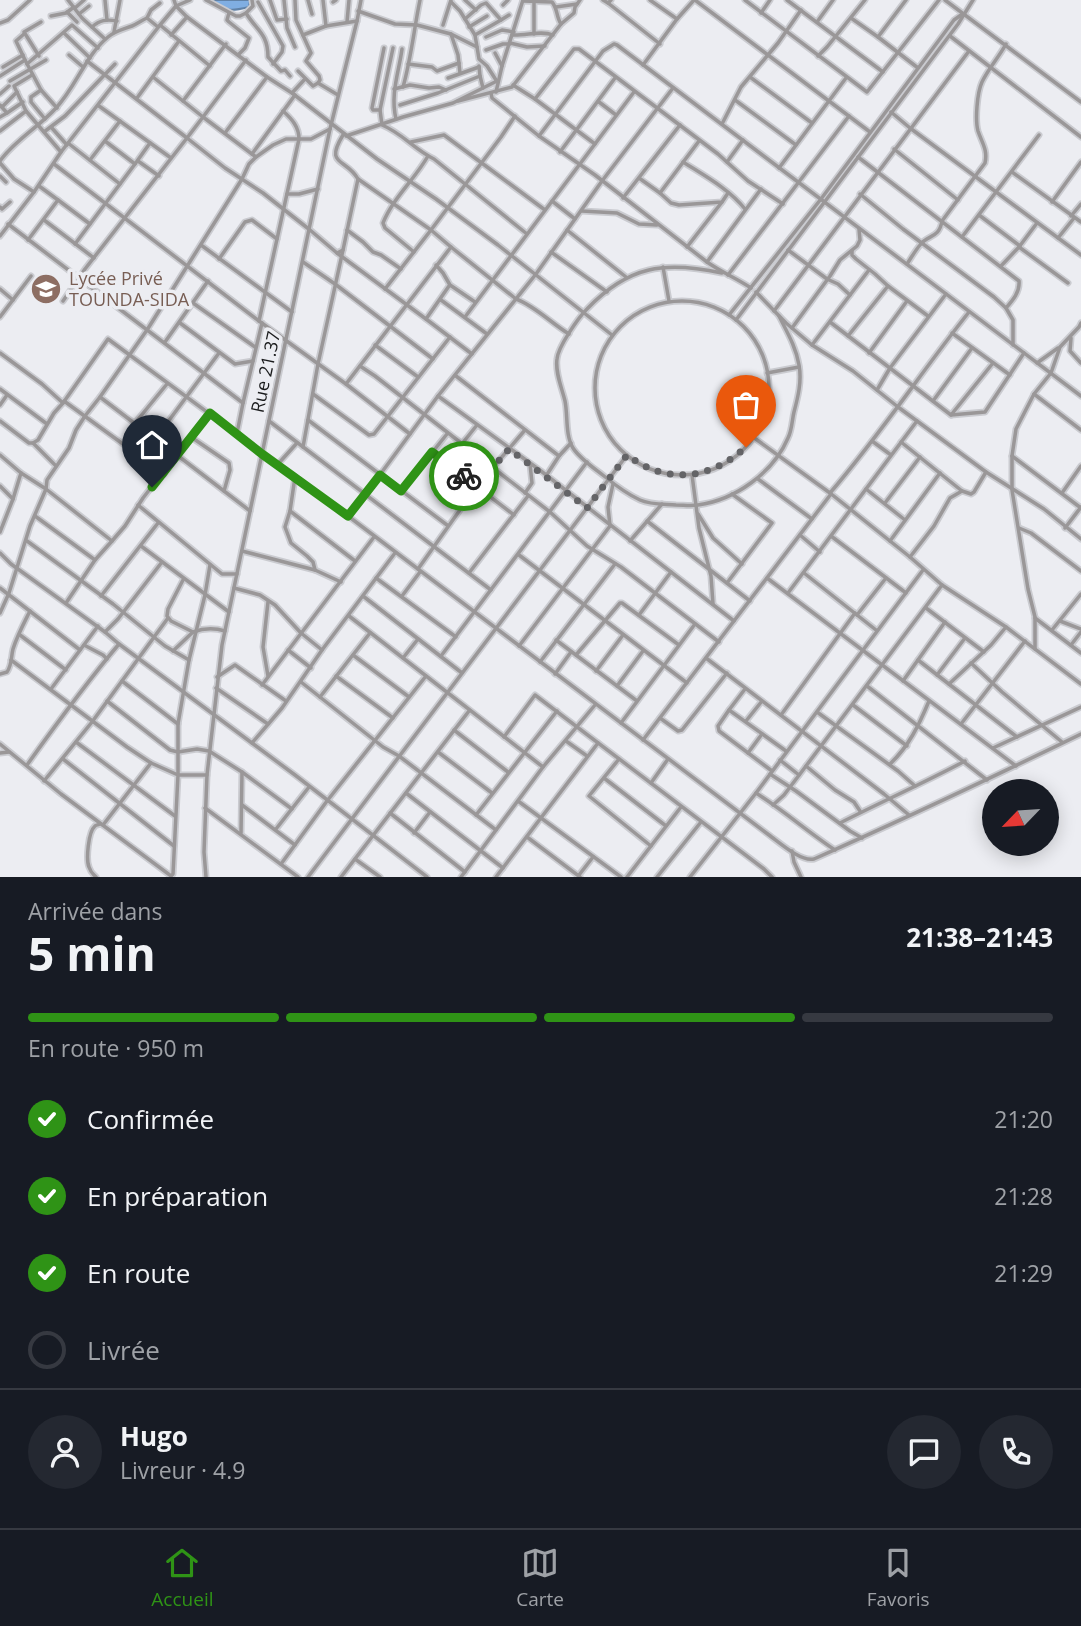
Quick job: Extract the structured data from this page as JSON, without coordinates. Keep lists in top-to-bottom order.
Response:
{
  "streets": {
    "street": ["Rue 21.37"]
  },
  "places": {
    "school or university": ["Lycée Privé TOUNDA-SIDA"]
  },
  "north": "bottom left",
  "page": {
    "heading": ["5 min", "Arrivée dans", "21:38–21:43"],
    "panel": ["Hugo", "Livreur · 4.9"],
    "bar": "En route · 950 m",
    "list": [
      ["Confirmée", "21:20"],
      ["En préparation", "21:28"],
      ["En route", "21:29"],
      "Livrée"
    ],
    "tabs": ["Accueil", "Carte", "Favoris"]
  }
}
